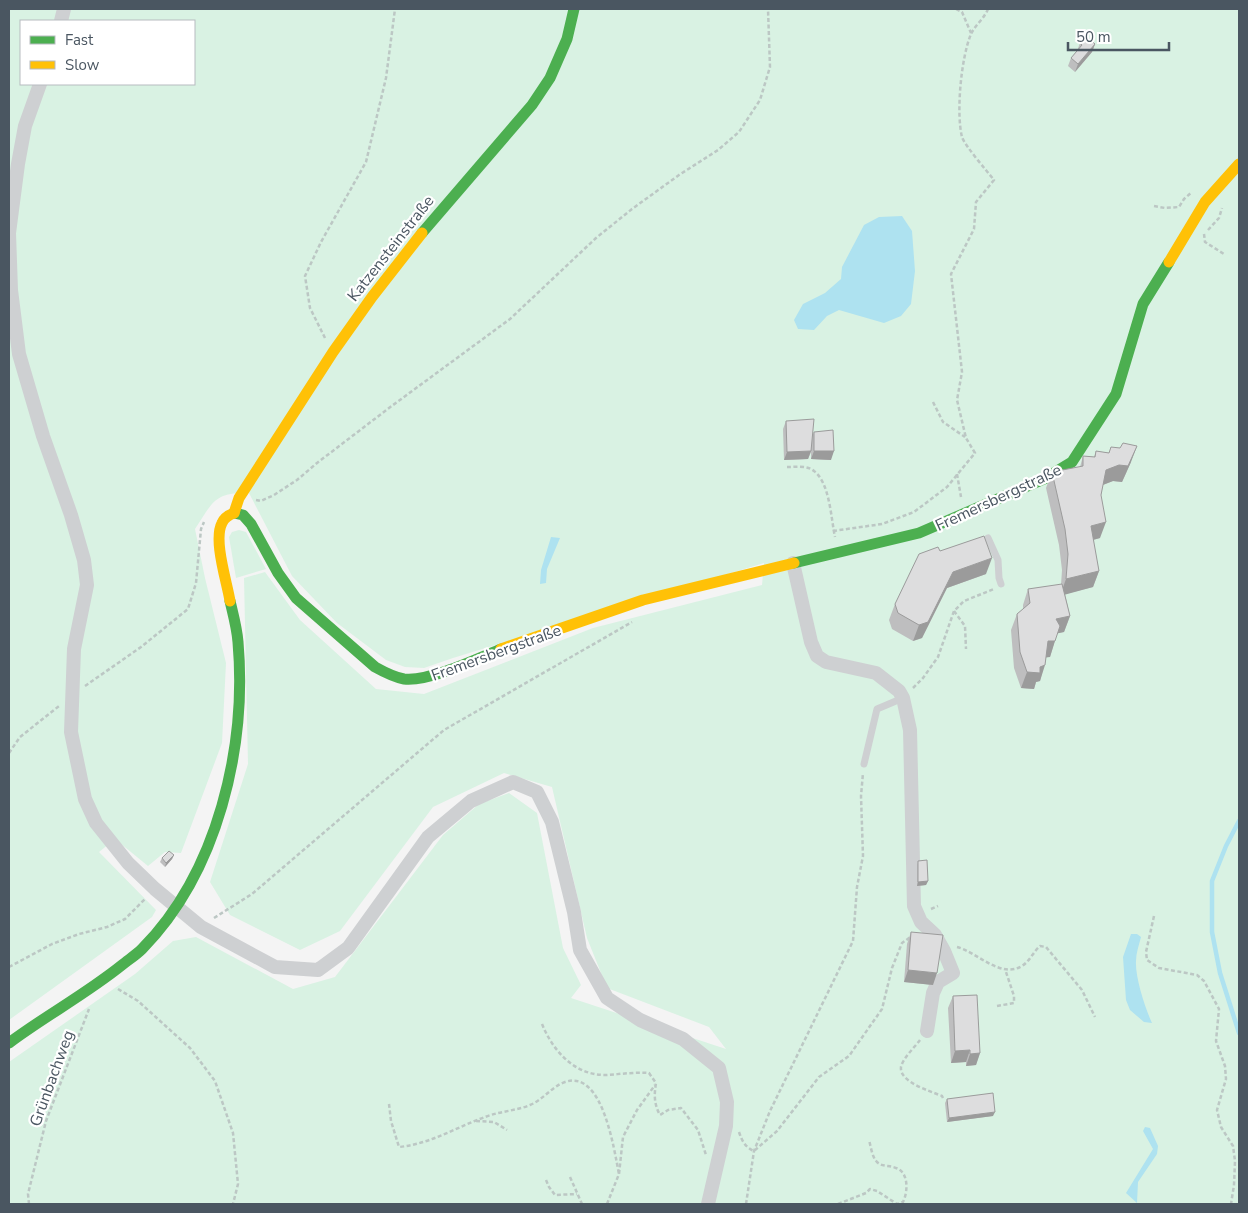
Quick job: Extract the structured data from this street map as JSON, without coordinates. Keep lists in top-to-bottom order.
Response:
{
  "streets": {
    "main road": ["Katzensteinstraße", "Fremersbergstraße"],
    "path": ["Grünbachweg"]
  },
  "crossings": [
    ["Katzensteinstraße", "Fremersbergstraße"]
  ],
  "legend": ["Fast", "Slow"],
  "scale_bar": "50 m"
}
